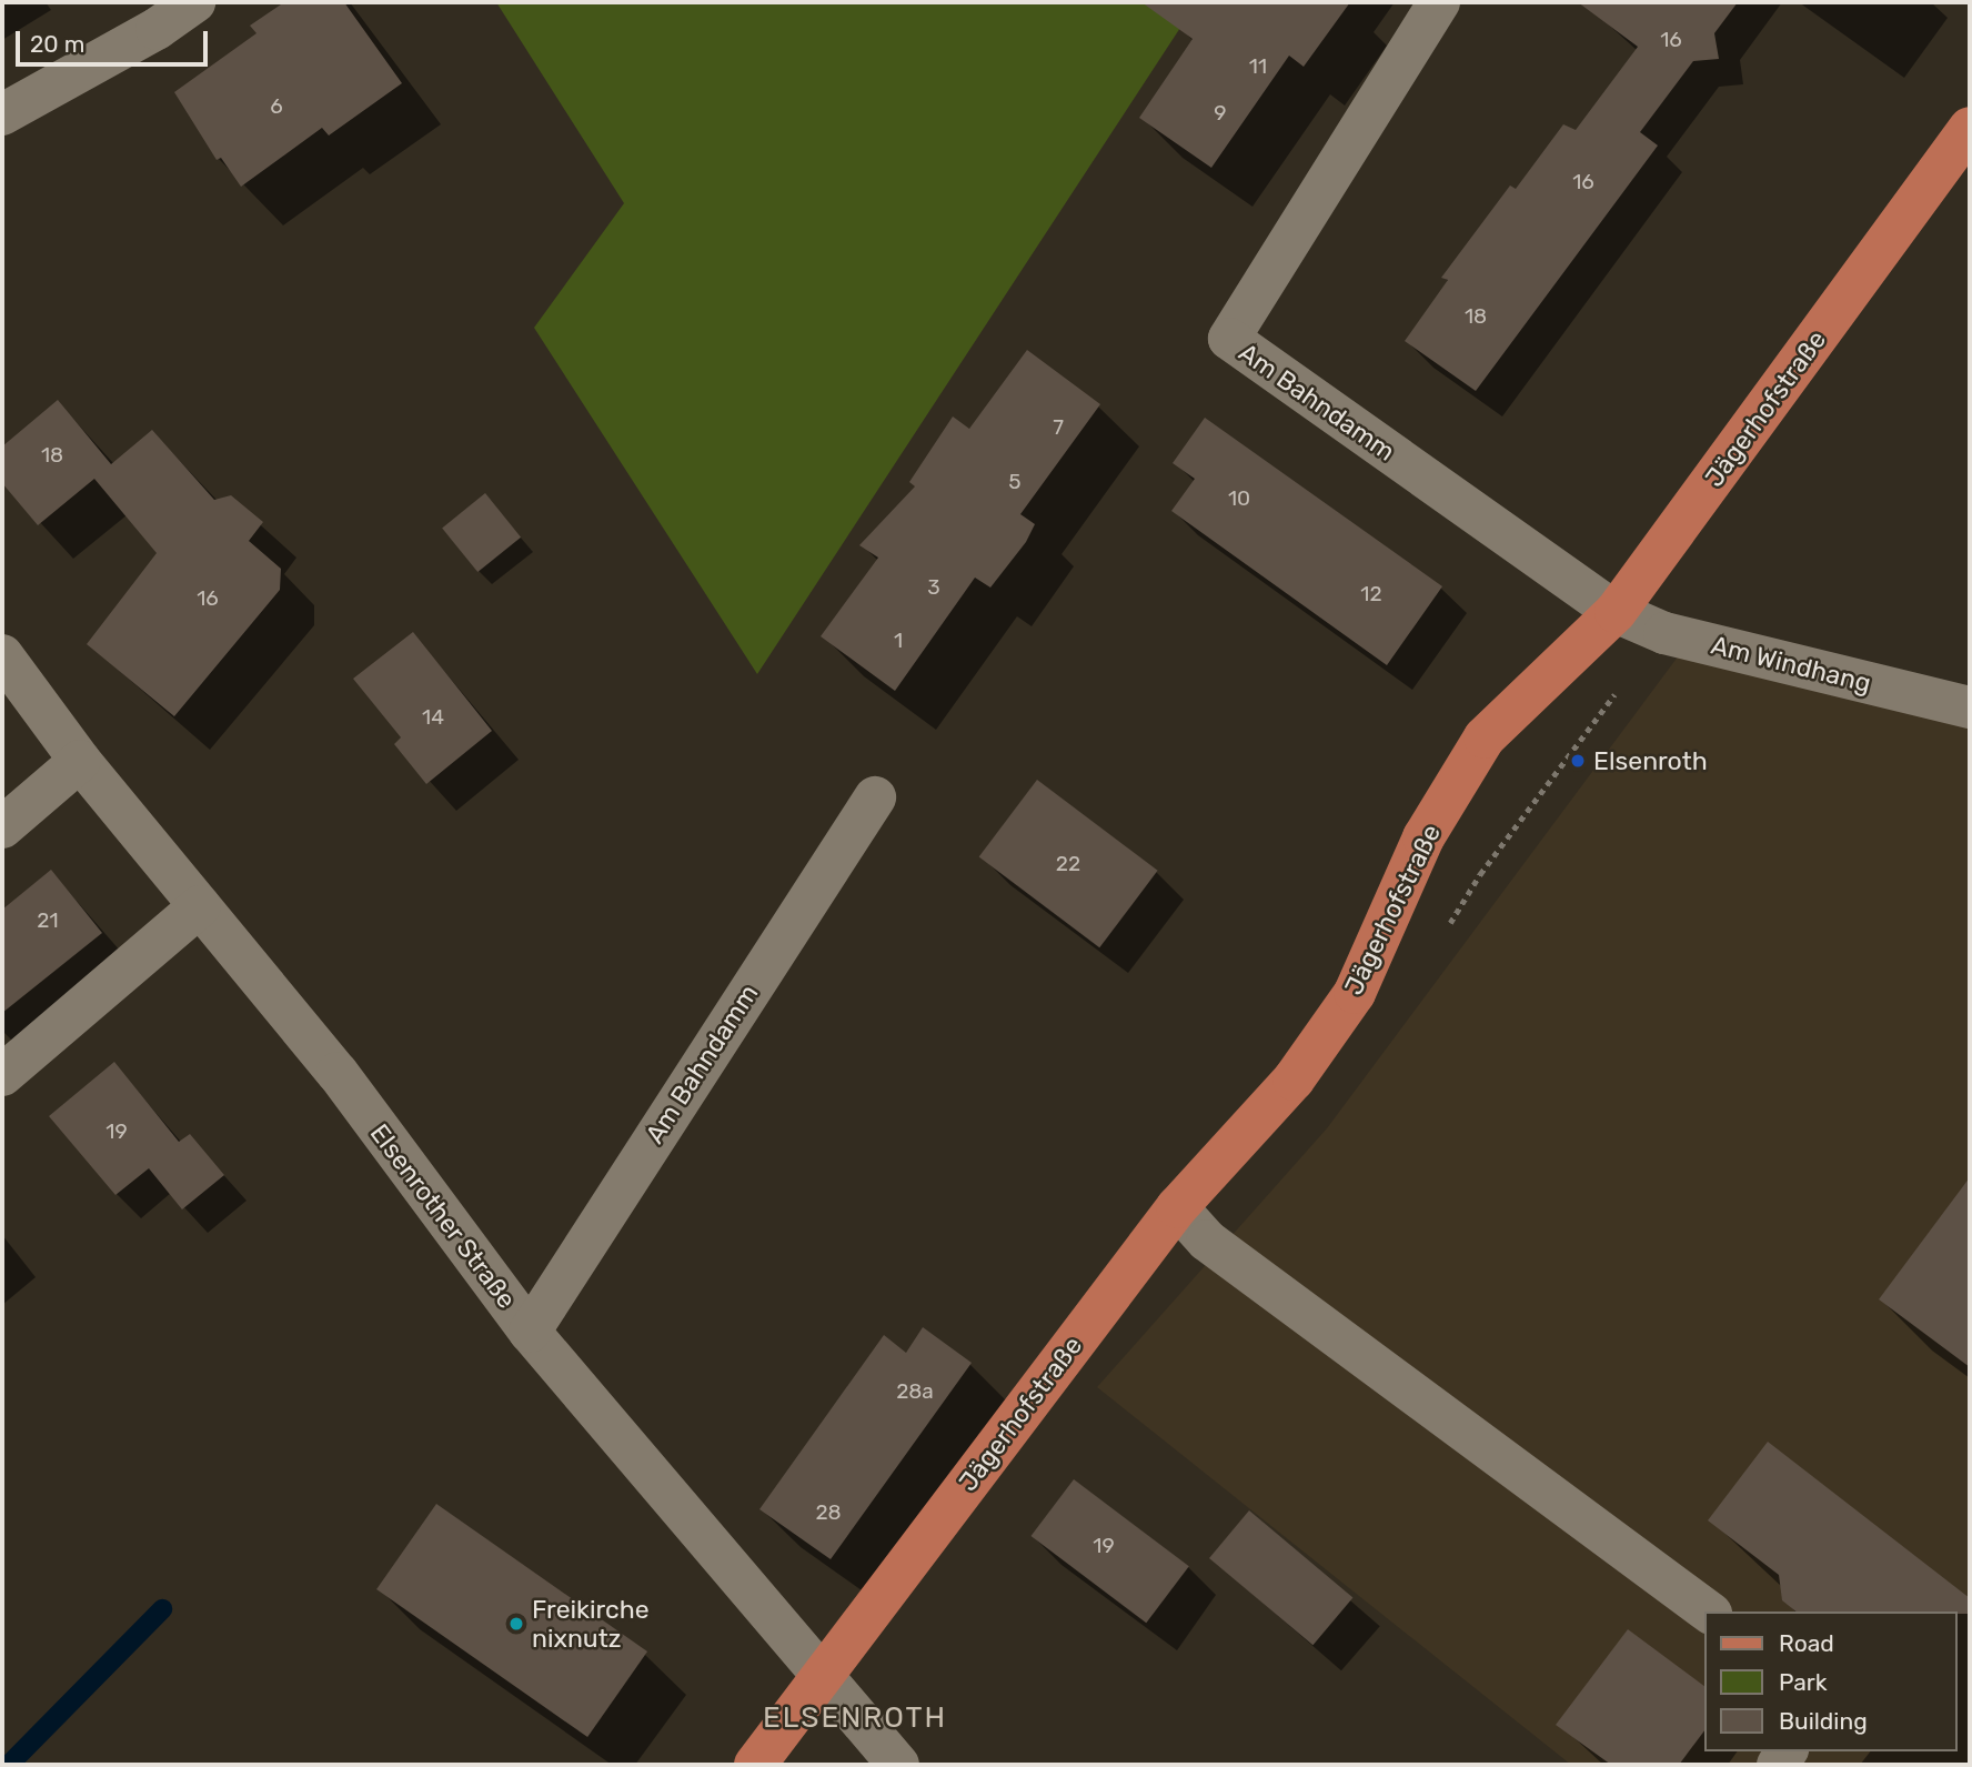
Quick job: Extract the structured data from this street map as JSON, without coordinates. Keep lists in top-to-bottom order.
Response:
{
  "streets": {
    "main road": ["Jägerhofstraße"],
    "street": ["Am Bahndamm", "Am Windhang", "Elsenrother Straße"]
  },
  "crossings": [
    ["Am Bahndamm", "Jägerhofstraße"],
    ["Am Bahndamm", "Am Windhang"],
    ["Am Bahndamm", "Elsenrother Straße"],
    ["Jägerhofstraße", "Am Windhang"],
    ["Jägerhofstraße", "Elsenrother Straße"]
  ],
  "districts": ["ELSENROTH"],
  "places": ["Elsenroth", "Freikirche nixnutz"],
  "house_numbers": [
    "16",
    "11",
    "6",
    "9",
    "16",
    "18",
    "7",
    "18",
    "5",
    "10",
    "3",
    "12",
    "16",
    "1",
    "14",
    "22",
    "21",
    "19",
    "28a",
    "28",
    "19"
  ],
  "legend": ["Road", "Park", "Building"],
  "scale_bar": "20 m"
}
